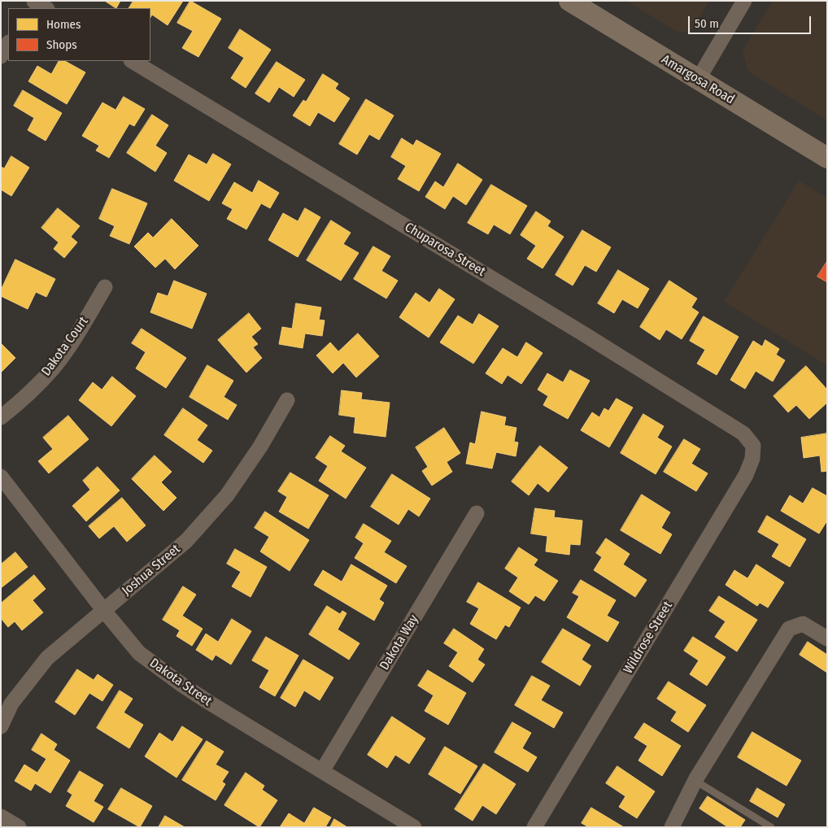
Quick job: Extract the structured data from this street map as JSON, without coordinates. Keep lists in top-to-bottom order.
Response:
{
  "streets": {
    "main road": ["Amargosa Road"],
    "street": [
      "Chuparosa Street",
      "Dakota Court",
      "Joshua Street",
      "Wildrose Street",
      "Dakota Way",
      "Dakota Street"
    ]
  },
  "crossings": [
    ["Chuparosa Street", "Wildrose Street"],
    ["Joshua Street", "Dakota Street"],
    ["Dakota Way", "Dakota Street"]
  ],
  "legend": ["Homes", "Shops"],
  "scale_bar": "50 m"
}
